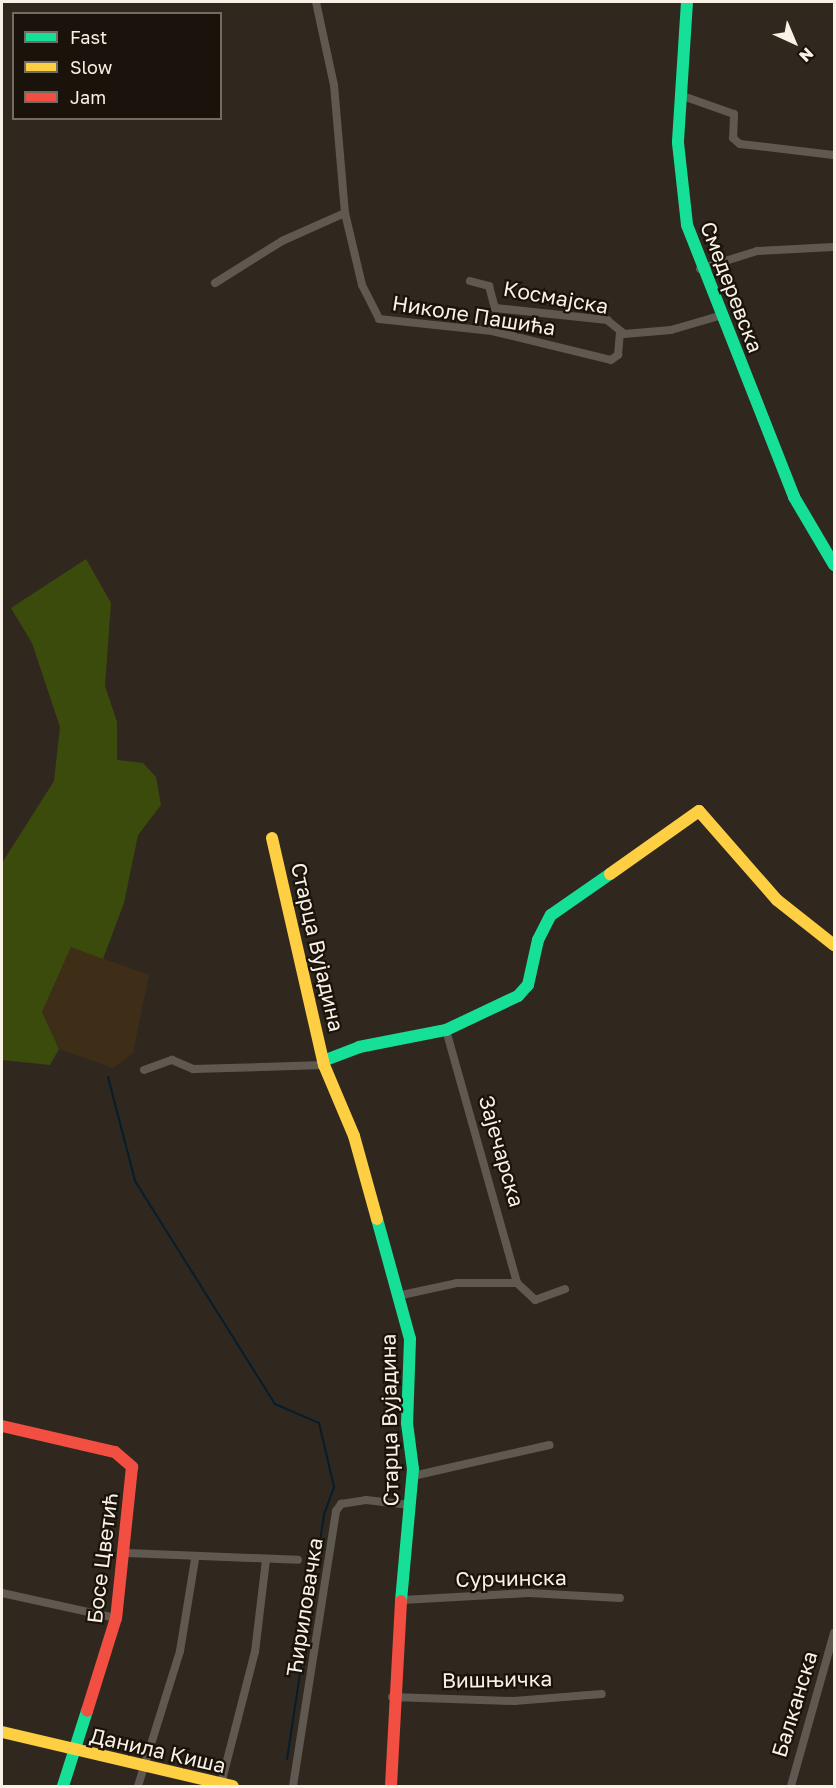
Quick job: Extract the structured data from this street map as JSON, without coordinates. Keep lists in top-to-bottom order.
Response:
{
  "streets": {
    "street": [
      "Смедеревска",
      "Космајска",
      "Николе Пашића",
      "Старца Вујадина",
      "Зајечарска",
      "Босе Цветић",
      "Сурчинска",
      "Ћириловачка",
      "Вишњичка",
      "Балканска",
      "Данила Киша"
    ]
  },
  "crossings": [
    ["Смедеревска", "Космајска"],
    ["Космајска", "Николе Пашића"],
    ["Старца Вујадина", "Сурчинска"],
    ["Старца Вујадина", "Ћириловачка"],
    ["Старца Вујадина", "Вишњичка"],
    ["Босе Цветић", "Данила Киша"]
  ],
  "legend": ["Fast", "Slow", "Jam"],
  "north": "bottom right"
}
